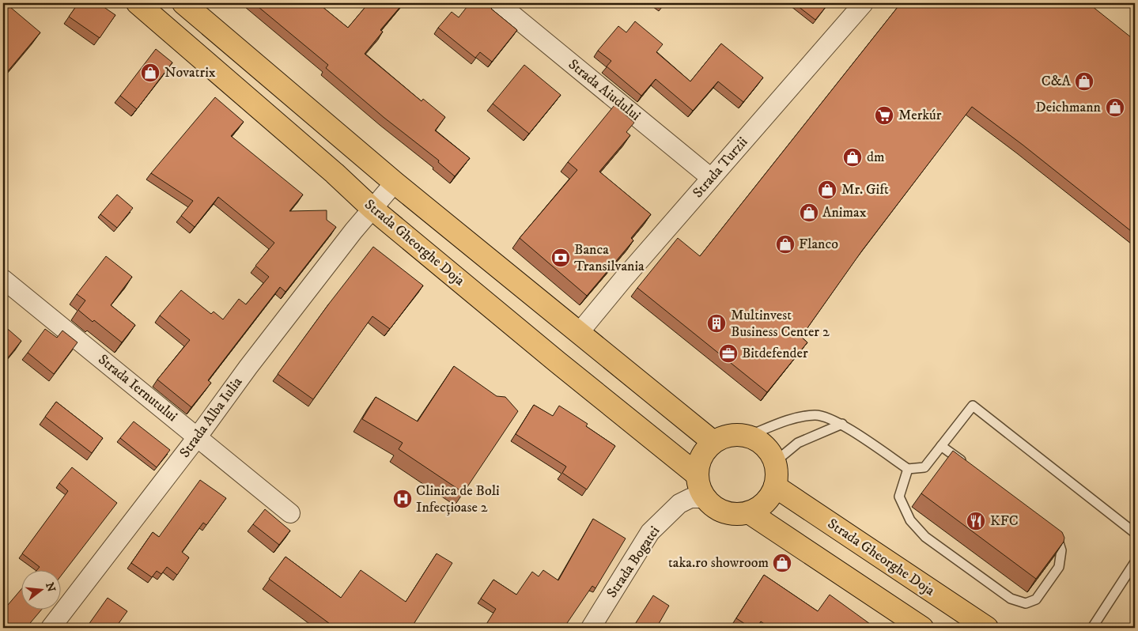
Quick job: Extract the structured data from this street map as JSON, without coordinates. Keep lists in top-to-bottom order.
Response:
{
  "streets": {
    "main road": ["Strada Gheorghe Doja"],
    "street": [
      "Strada Aiudului",
      "Strada Turzii",
      "Strada Iernutului",
      "Strada Alba Iulia",
      "Strada Bogatei"
    ]
  },
  "crossings": [
    ["Strada Aiudului", "Strada Turzii"],
    ["Strada Gheorghe Doja", "Strada Alba Iulia"],
    ["Strada Gheorghe Doja", "Strada Bogatei"],
    ["Strada Iernutului", "Strada Alba Iulia"]
  ],
  "places": {
    "shop": [
      "Novatrix",
      "C&A",
      "Deichmann",
      "dm",
      "Mr. Gift",
      "Animax",
      "Flanco",
      "taka.ro showroom"
    ],
    "supermarket": ["Merkúr"],
    "bank": ["Banca Transilvania"],
    "building": ["Multinvest Business Center 2"],
    "office": ["Bitdefender"],
    "hospital": ["Clinica de Boli Infecțioase 2"],
    "restaurant": ["KFC"]
  },
  "north": "right"
}
